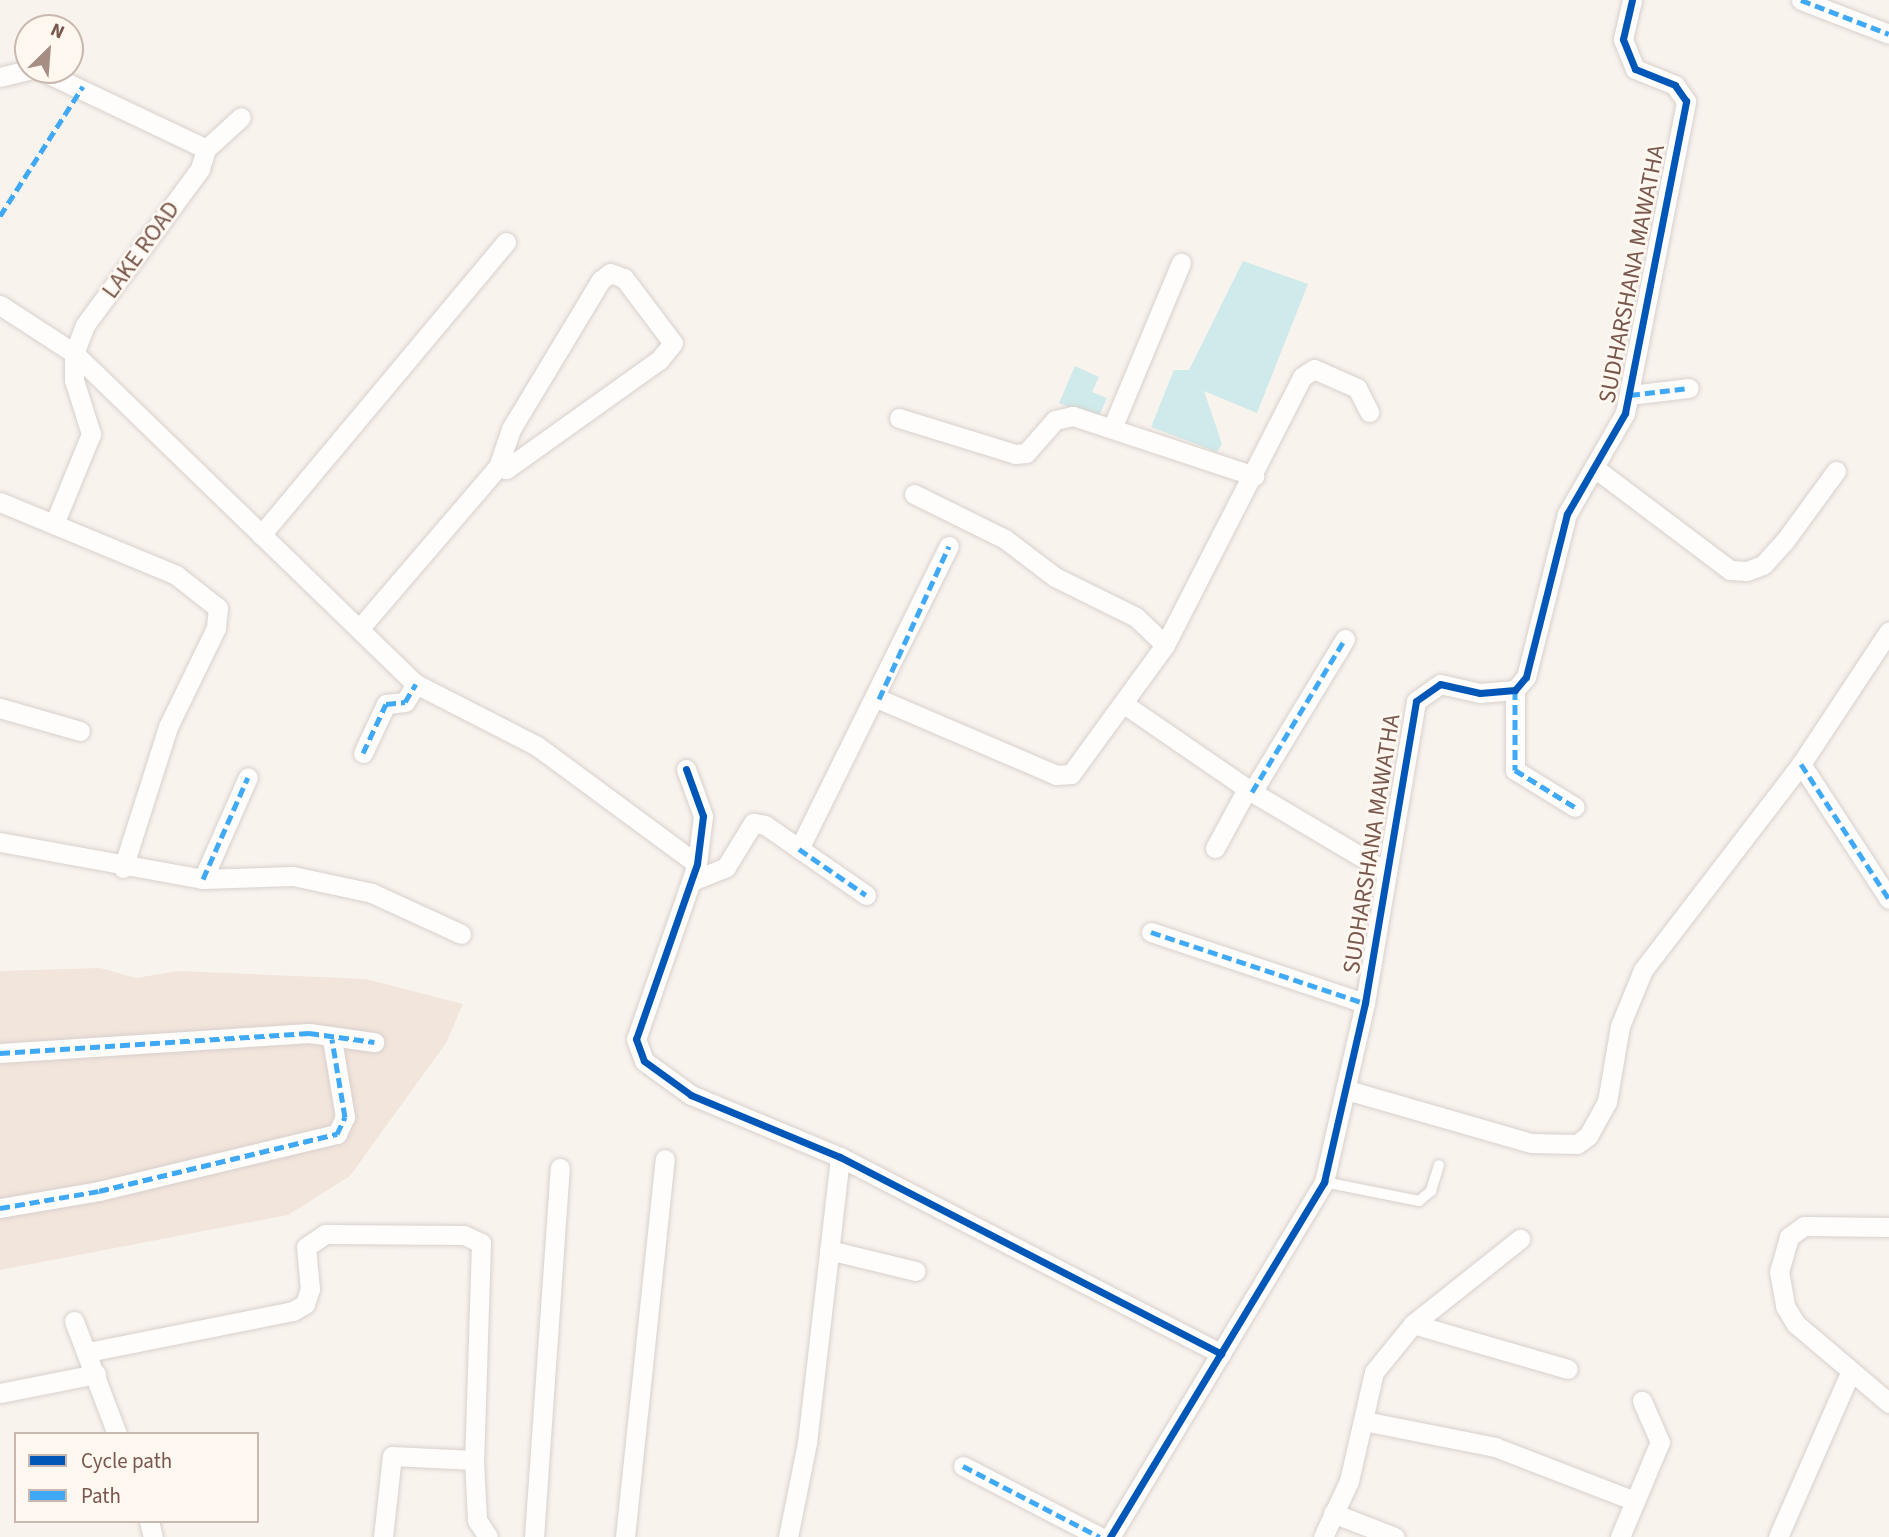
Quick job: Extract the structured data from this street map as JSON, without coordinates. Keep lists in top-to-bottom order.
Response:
{
  "streets": {
    "street": ["LAKE ROAD", "SUDHARSHANA MAWATHA"]
  },
  "legend": ["Cycle path", "Path"],
  "north": "top right"
}
